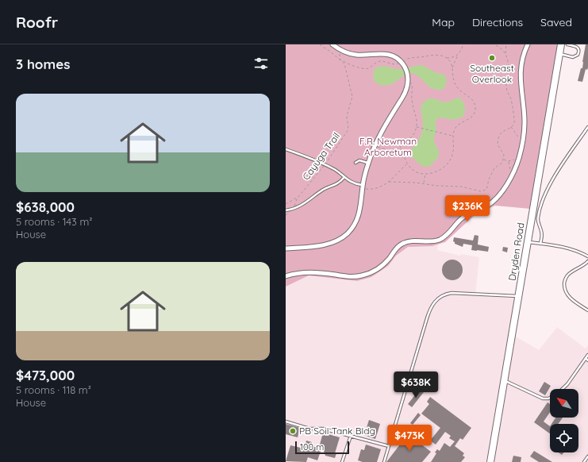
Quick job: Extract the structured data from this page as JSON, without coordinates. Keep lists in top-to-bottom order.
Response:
{
  "streets": {
    "main road": ["Dryden Road"],
    "path": ["Cayuga Trail"]
  },
  "parks": ["F.R. Newman Arboretum"],
  "places": ["Southeast Overlook", "PB Soil Tank Bldg"],
  "scale_bar": "100 m",
  "north": "top left",
  "page": {
    "header": "Roofr",
    "nav": ["Map", "Directions", "Saved"],
    "heading": "3 homes",
    "list": [
      {
        "name": "$638,000",
        "note": "5 rooms · 143 m² · House"
      },
      {
        "name": "$473,000",
        "note": "5 rooms · 118 m² · House"
      }
    ],
    "price": ["$236K", "$638K", "$473K"],
    "scale": "100 m"
  }
}
